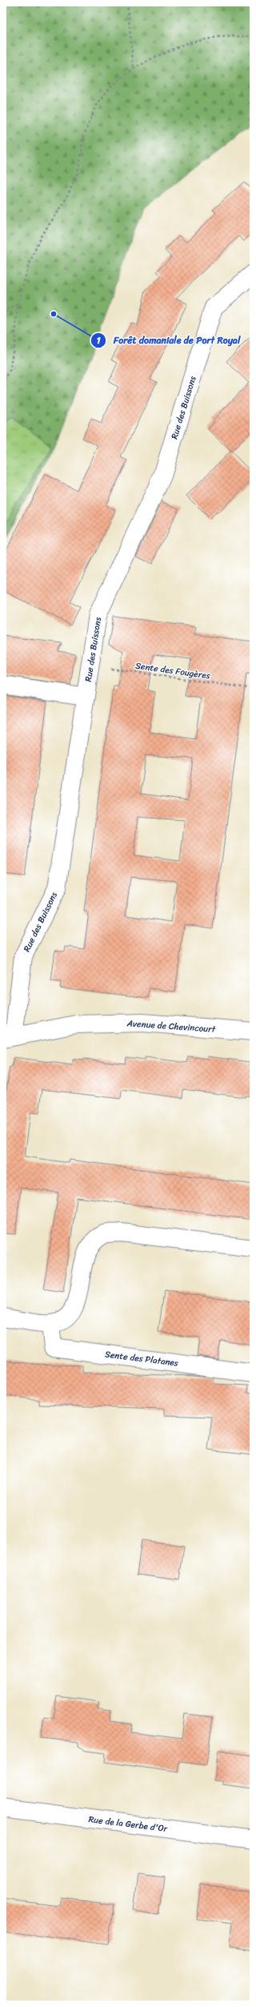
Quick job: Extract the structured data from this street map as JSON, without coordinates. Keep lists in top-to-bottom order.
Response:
{
  "streets": {
    "street": [
      "Rue des Buissons",
      "Avenue de Chevincourt",
      "Sente des Platanes",
      "Rue de la Gerbe d'Or"
    ],
    "path": ["Sente des Fougères"]
  },
  "crossings": [
    ["Rue des Buissons", "Sente des Fougères"],
    ["Rue des Buissons", "Avenue de Chevincourt"]
  ],
  "places": ["Forêt domaniale de Port Royal"]
}
